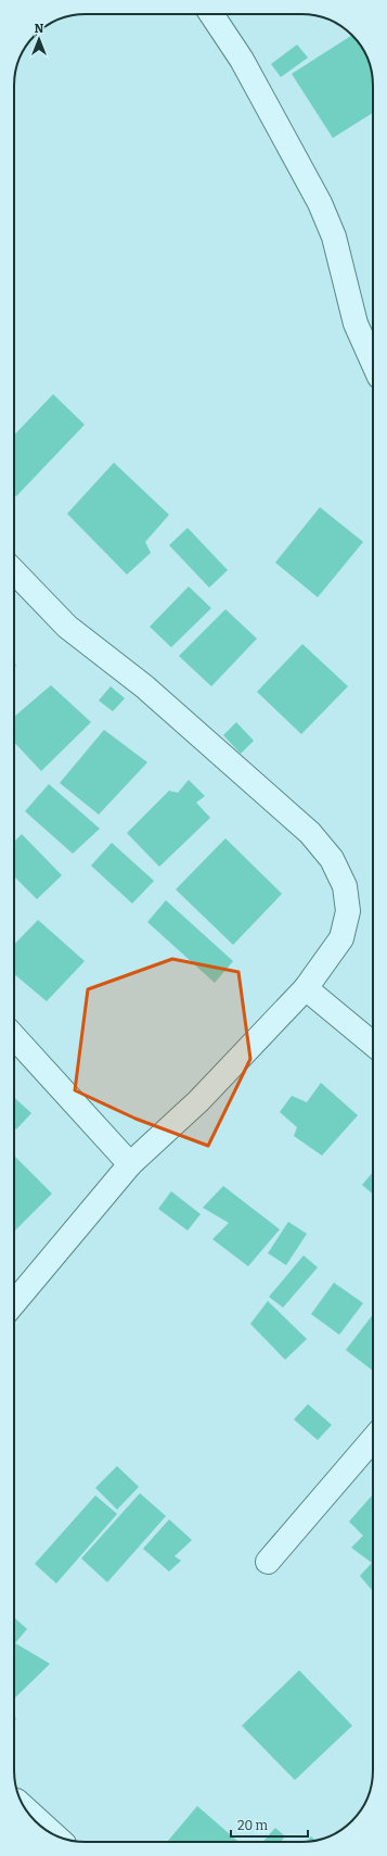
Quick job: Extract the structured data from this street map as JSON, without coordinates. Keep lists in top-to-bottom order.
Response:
{
  "scale_bar": "20 m",
  "north": "top"
}
